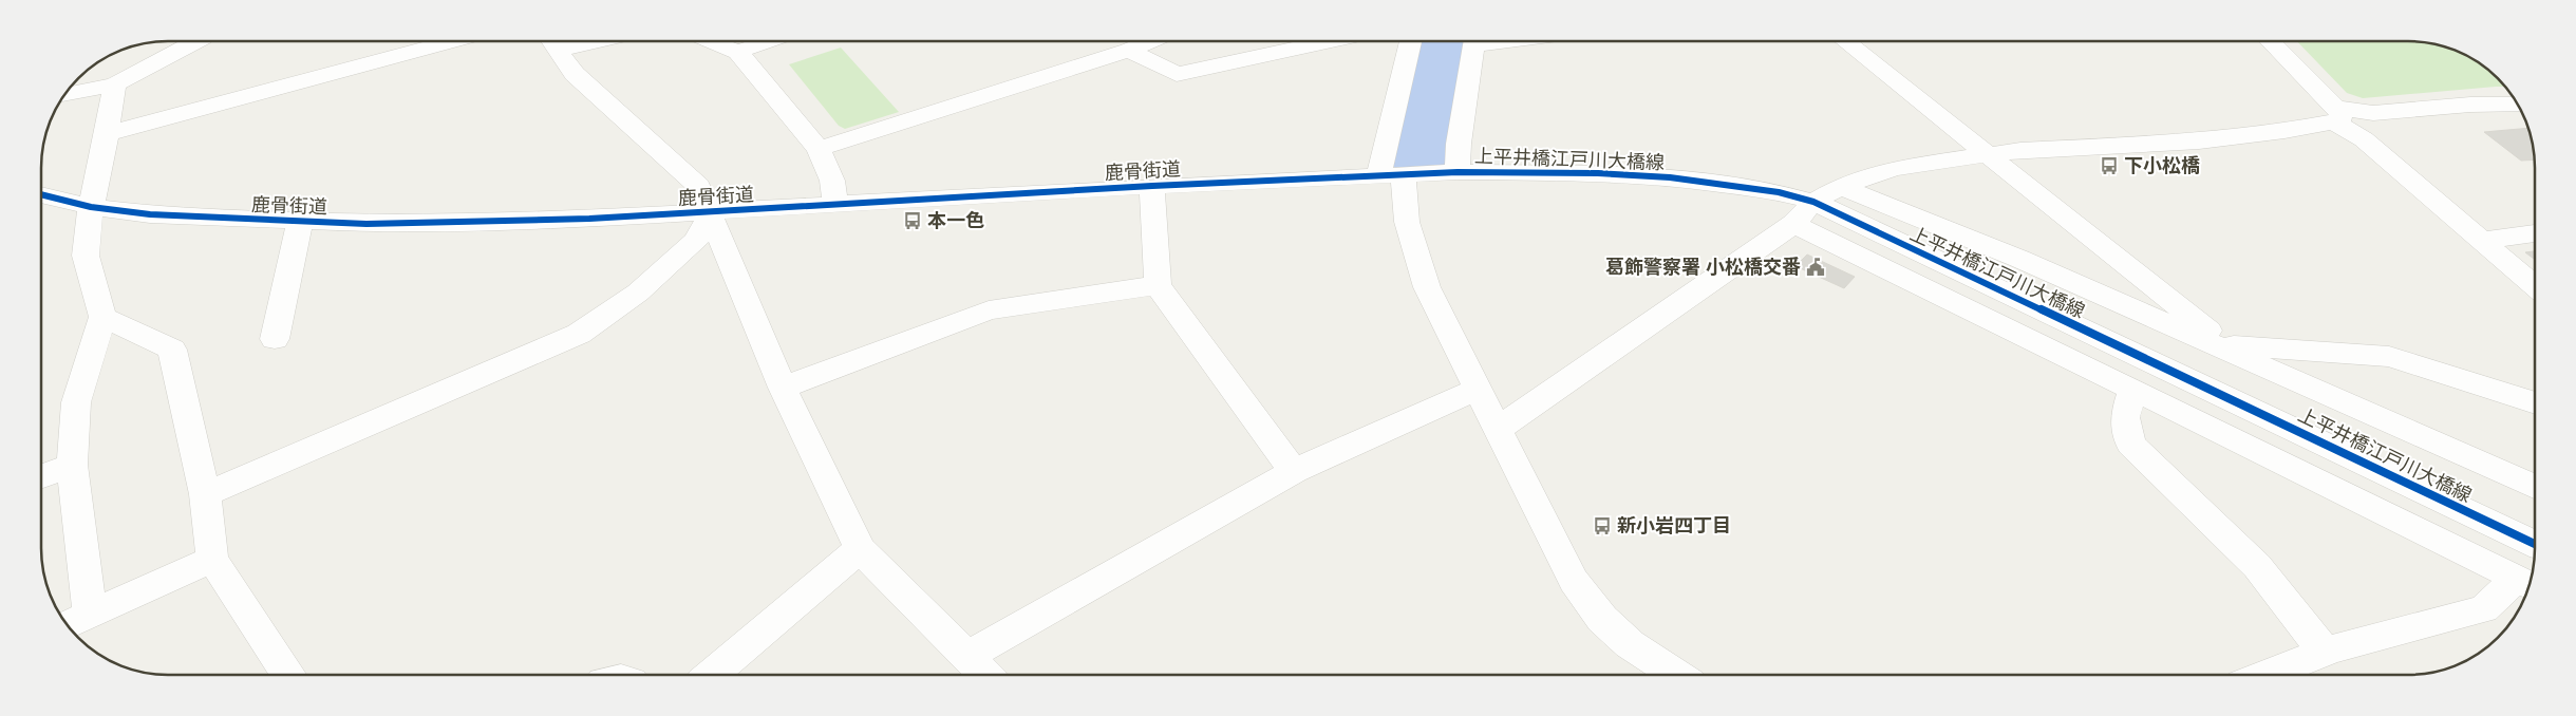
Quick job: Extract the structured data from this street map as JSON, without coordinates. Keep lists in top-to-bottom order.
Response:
{
  "streets": {
    "street": ["上平井橋江戸川大橋線", "鹿骨街道"]
  },
  "crossings": [
    ["上平井橋江戸川大橋線", "鹿骨街道"]
  ],
  "places": {
    "bus stop": ["下小松橋", "本一色", "新小岩四丁目"],
    "public building": ["葛飾警察署 小松橋交番"]
  }
}
